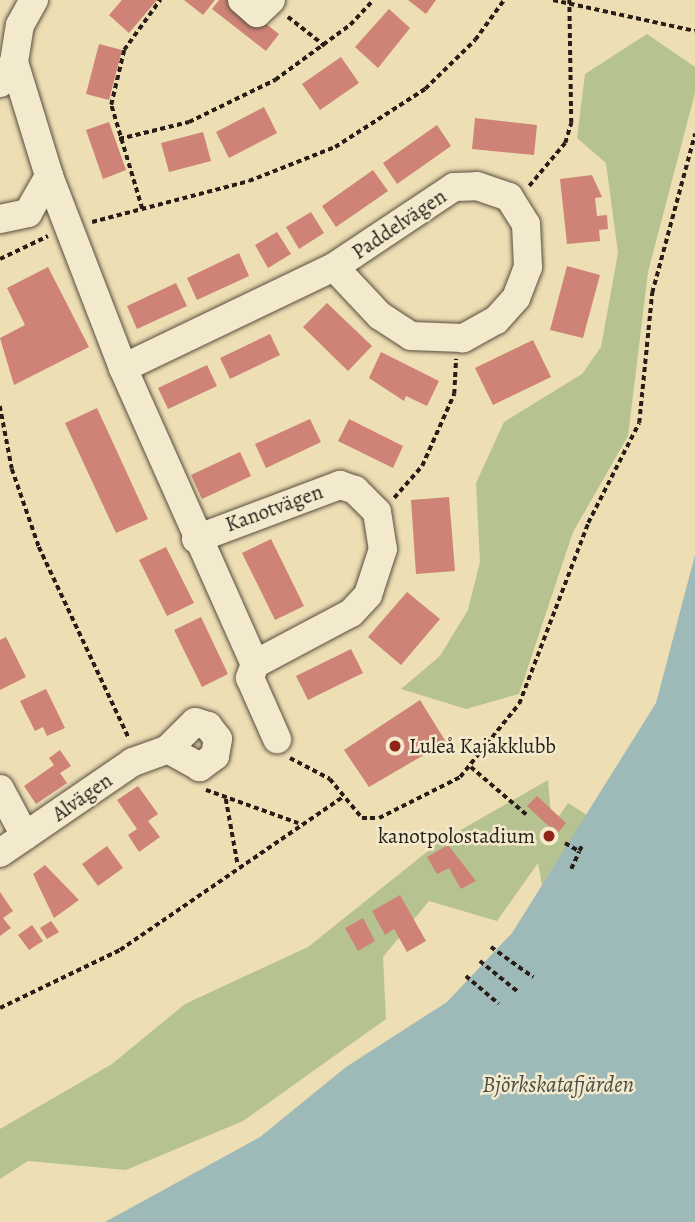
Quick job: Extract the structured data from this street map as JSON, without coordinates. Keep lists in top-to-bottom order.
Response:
{
  "streets": {
    "street": ["Paddelvägen", "Kanotvägen", "Alvägen"]
  },
  "water": ["Björkskatafjärden"],
  "places": ["Luleå Kajakklubb", "kanotpolostadium"]
}
